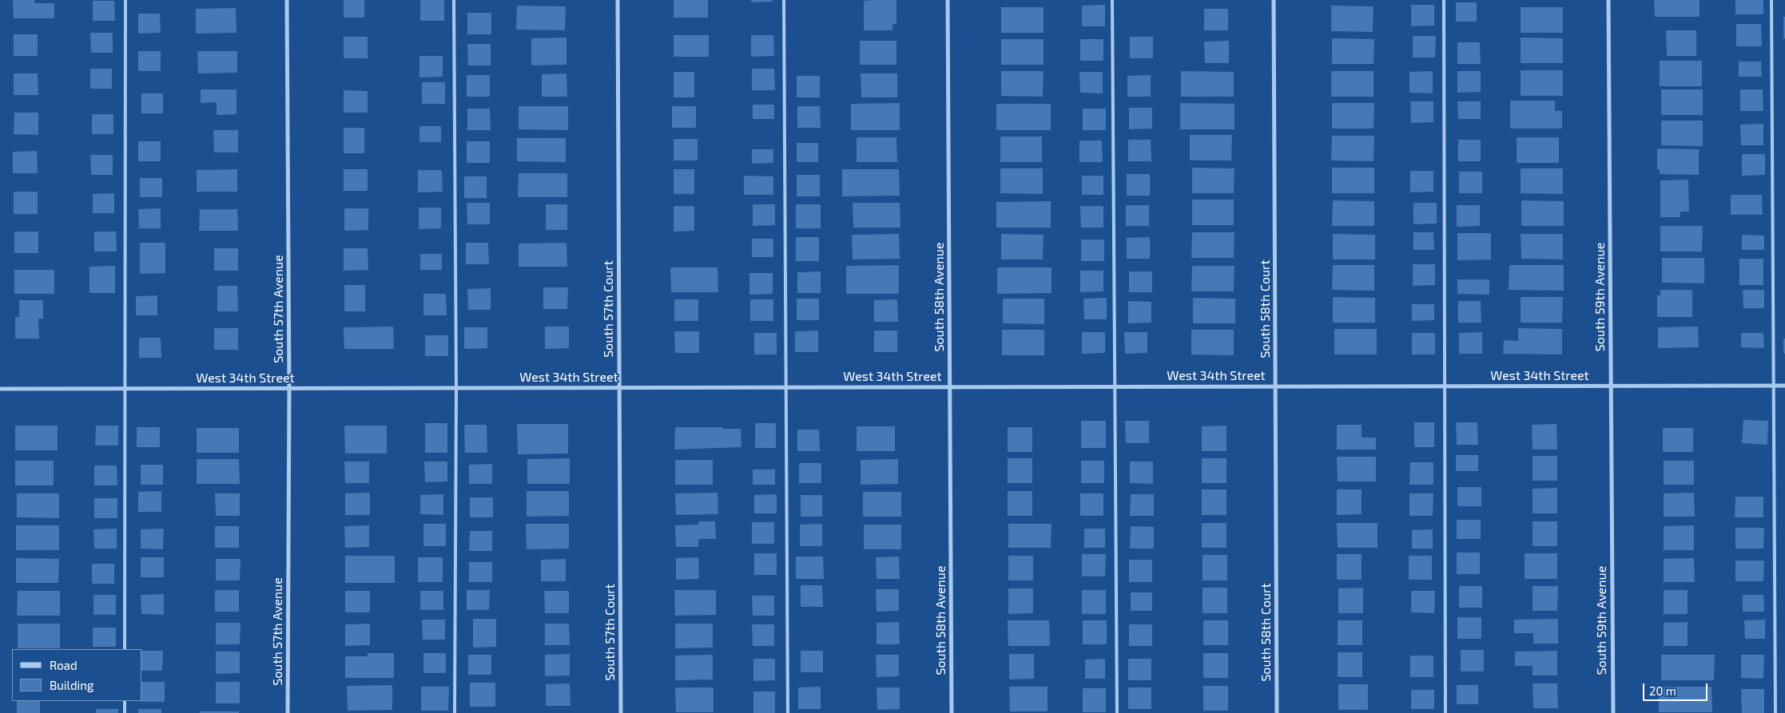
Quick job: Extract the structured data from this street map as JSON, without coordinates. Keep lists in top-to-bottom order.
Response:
{
  "streets": {
    "street": [
      "South 58th Avenue",
      "South 59th Avenue",
      "South 57th Avenue",
      "South 57th Court",
      "South 58th Court",
      "West 34th Street"
    ]
  },
  "crossings": [
    ["South 58th Avenue", "West 34th Street"],
    ["South 59th Avenue", "West 34th Street"],
    ["South 57th Avenue", "West 34th Street"],
    ["South 57th Court", "West 34th Street"],
    ["South 58th Court", "West 34th Street"]
  ],
  "legend": ["Road", "Building"],
  "scale_bar": "20 m"
}
